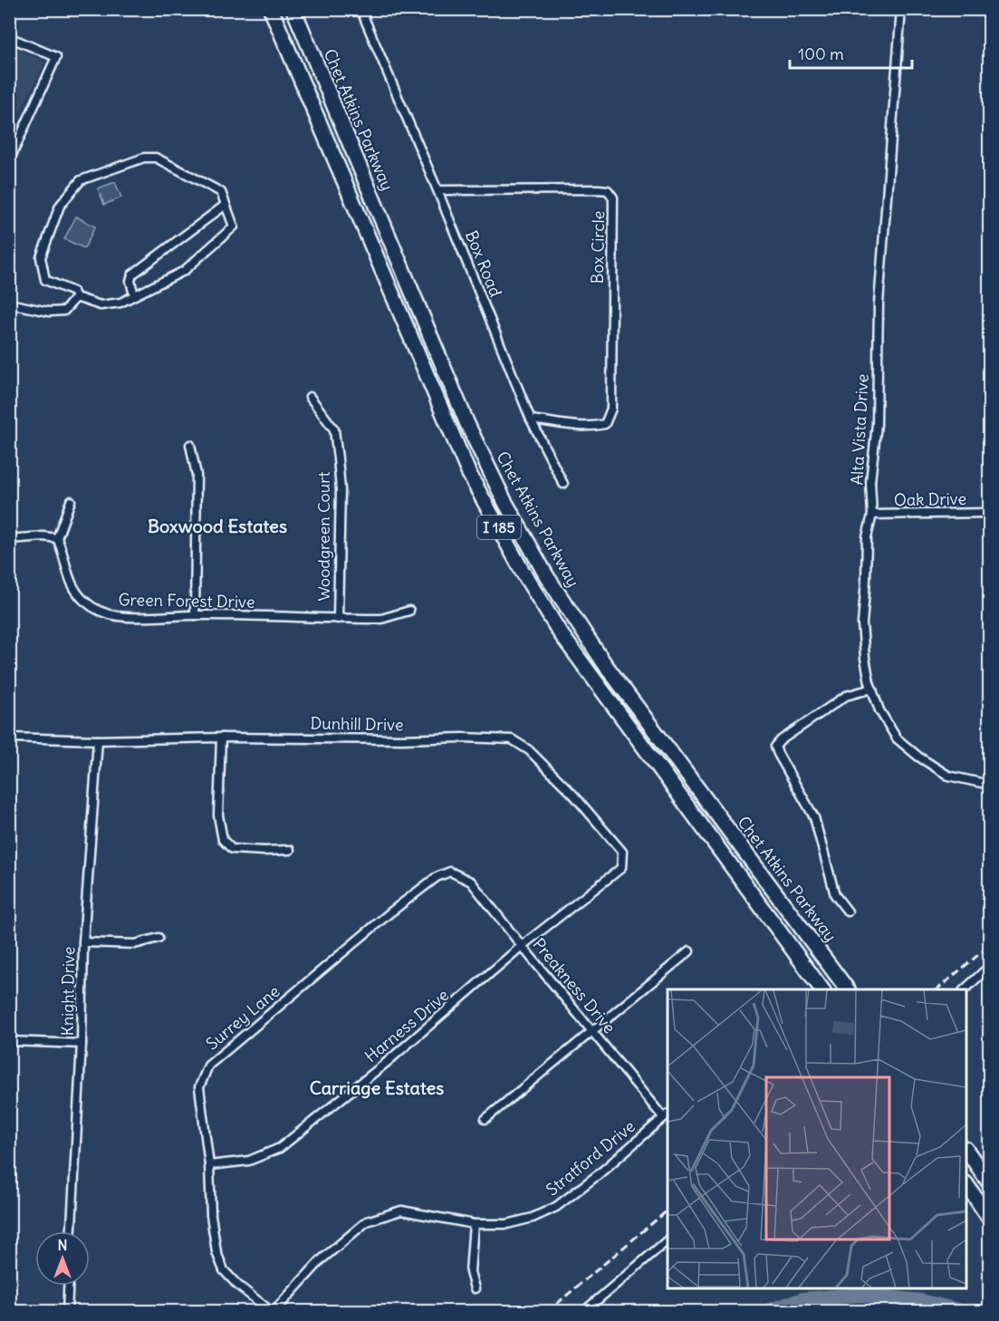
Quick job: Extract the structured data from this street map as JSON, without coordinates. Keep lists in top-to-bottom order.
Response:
{
  "streets": {
    "highway": ["Chet Atkins Parkway", "I 185"],
    "street": [
      "Box Circle",
      "Box Road",
      "Alta Vista Drive",
      "Oak Drive",
      "Woodgreen Court",
      "Green Forest Drive",
      "Dunhill Drive",
      "Preakness Drive",
      "Knight Drive",
      "Surrey Lane",
      "Harness Drive",
      "Stratford Drive"
    ]
  },
  "crossings": [
    ["Box Circle", "Box Road"],
    ["Alta Vista Drive", "Oak Drive"],
    ["Woodgreen Court", "Green Forest Drive"],
    ["Dunhill Drive", "Knight Drive"],
    ["Dunhill Drive", "Harness Drive"],
    ["Preakness Drive", "Surrey Lane"],
    ["Preakness Drive", "Harness Drive"],
    ["Preakness Drive", "Stratford Drive"],
    ["Surrey Lane", "Harness Drive"],
    ["Surrey Lane", "Stratford Drive"]
  ],
  "districts": ["Boxwood Estates", "Carriage Estates"],
  "scale_bar": "100 m",
  "north": "top"
}
